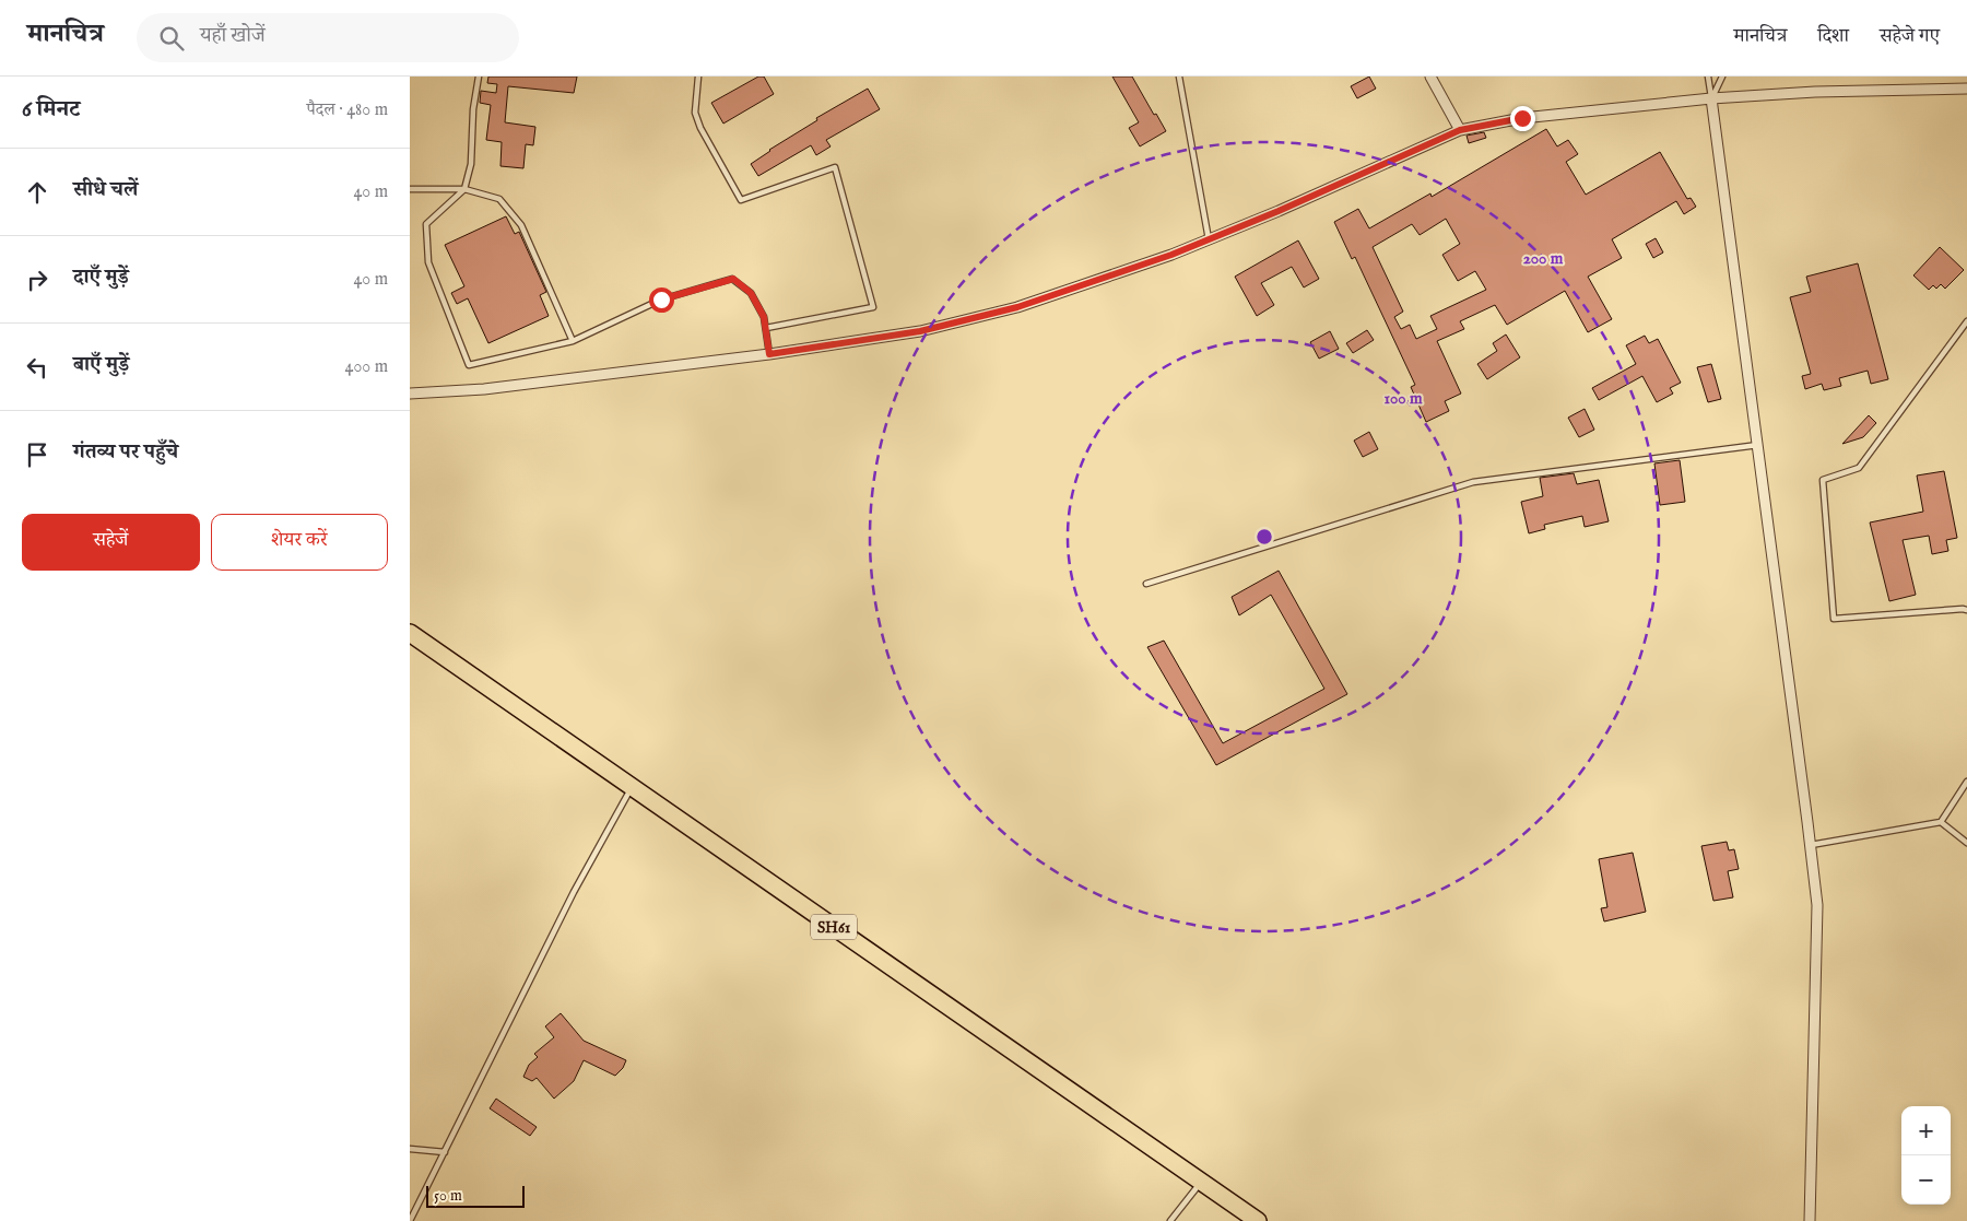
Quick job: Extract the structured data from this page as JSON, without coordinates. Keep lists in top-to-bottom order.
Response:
{
  "streets": {
    "main road": ["SH61"]
  },
  "scale_bar": "50 m",
  "page": {
    "header": "मानचित्र",
    "search": "यहाँ खोजें",
    "nav": ["मानचित्र", "दिशा", "सहेजे गए"],
    "heading": ["6 मिनट", "पैदल · 480 m"],
    "list": [
      ["सीधे चलें", "40 m"],
      ["दाएँ मुड़ें", "40 m"],
      ["बाएँ मुड़ें", "400 m"],
      "गंतव्य पर पहुँचे"
    ],
    "buttons": ["सहेजें", "शेयर करें"],
    "map_buttons": ["+", "−"],
    "scale": "50 m"
  },
  "rings": ["200 m", "100 m"]
}
